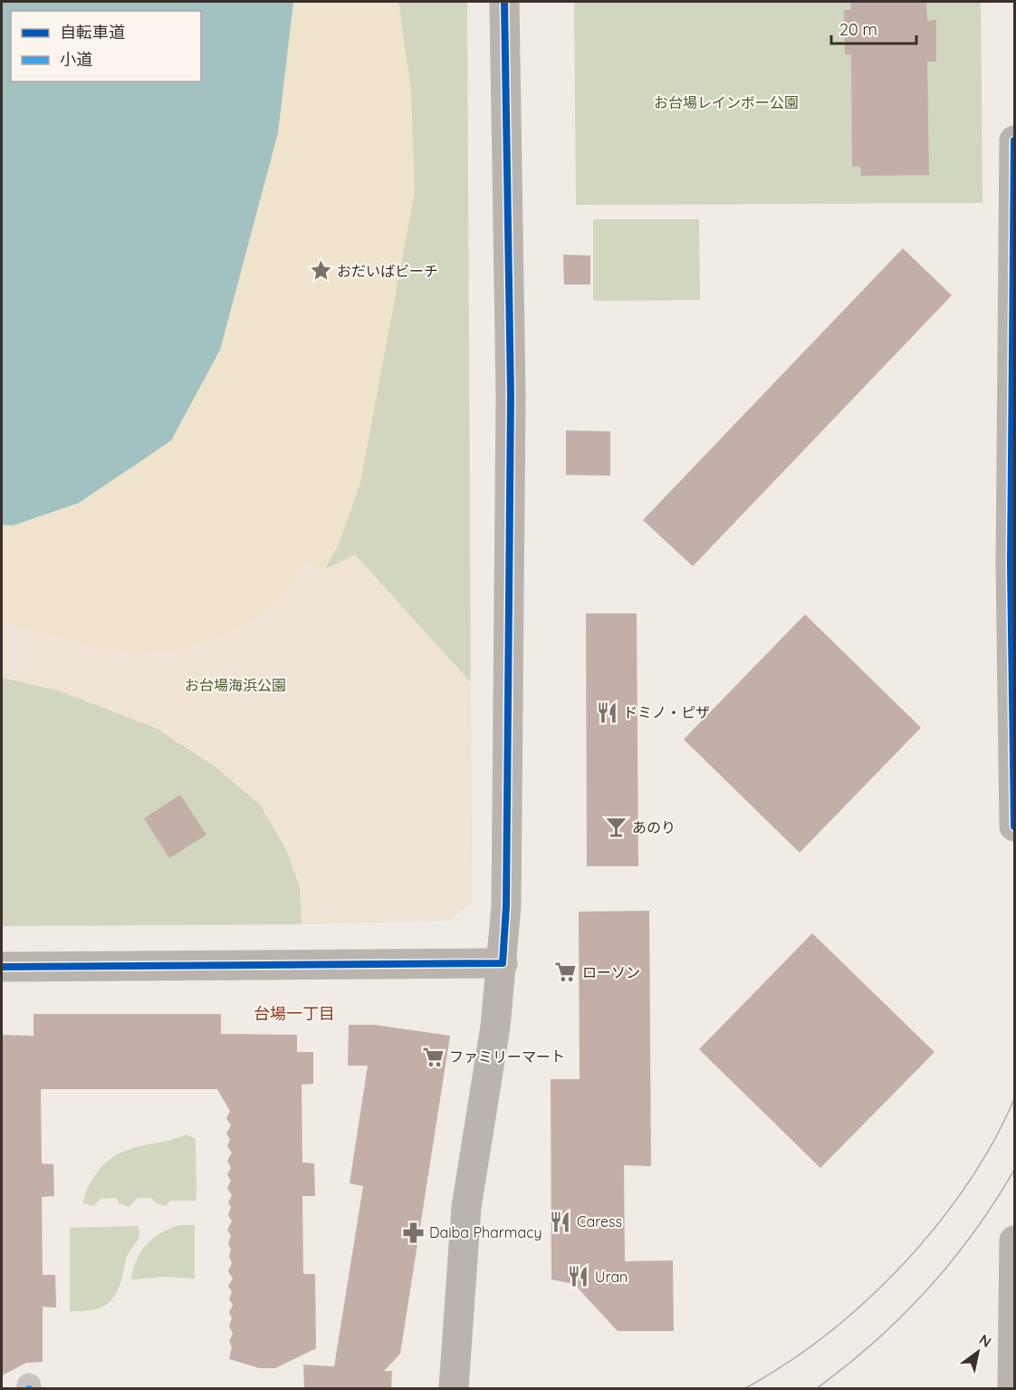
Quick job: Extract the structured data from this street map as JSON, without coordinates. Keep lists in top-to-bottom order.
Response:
{
  "districts": ["台場一丁目"],
  "parks": ["お台場レインボー公園", "お台場海浜公園"],
  "places": {
    "place": ["おだいばビーチ"],
    "restaurant": ["ドミノ・ピザ", "Caress", "Uran"],
    "bar": ["あのり"],
    "supermarket": ["ローソン", "ファミリーマート"],
    "pharmacy": ["Daiba Pharmacy"]
  },
  "legend": ["自転車道", "小道"],
  "scale_bar": "20 m",
  "north": "top right"
}
